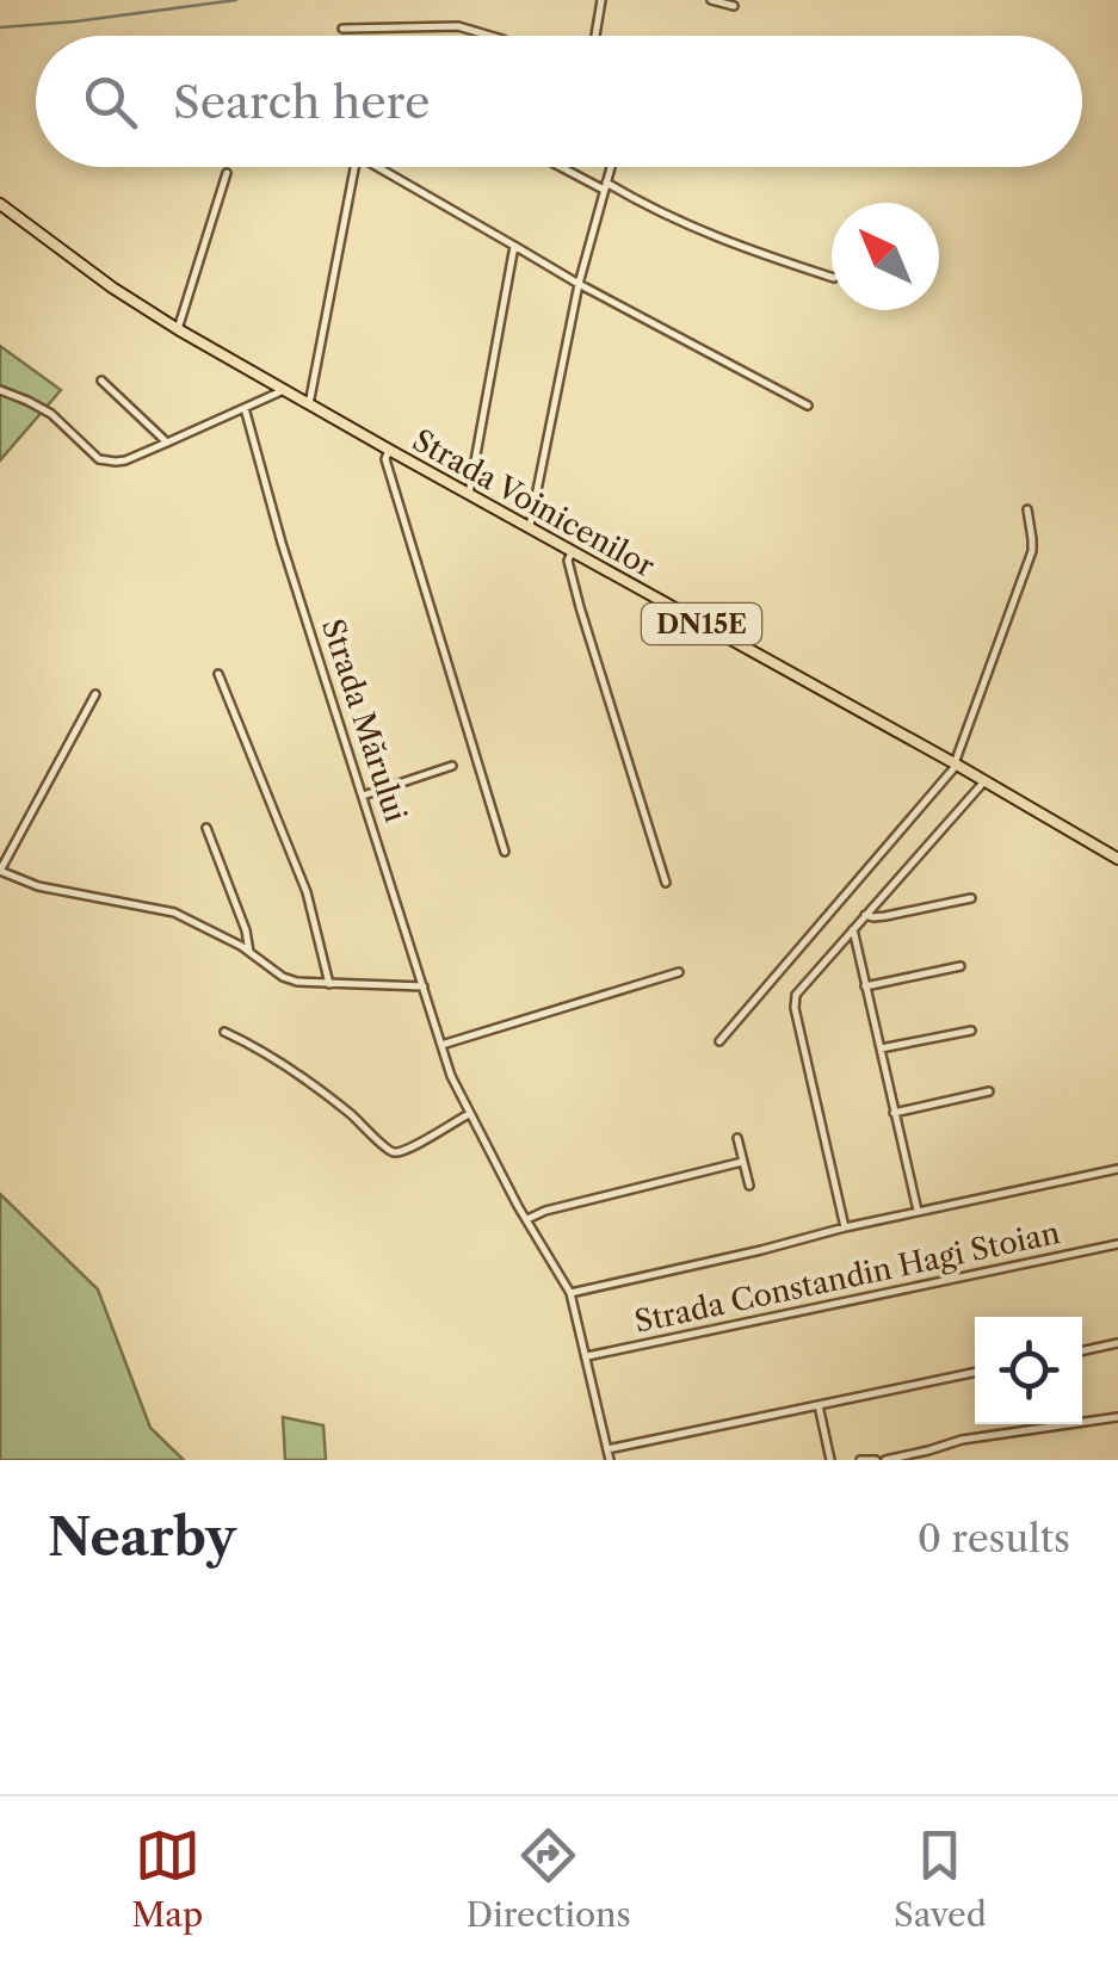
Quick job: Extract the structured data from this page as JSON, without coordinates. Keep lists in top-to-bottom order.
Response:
{
  "streets": {
    "main road": ["Strada Voinicenilor", "DN15E"],
    "street": ["Strada Mărului", "Strada Constandin Hagi Stoian"]
  },
  "crossings": [
    ["Strada Voinicenilor", "Strada Constandin Hagi Stoian"],
    ["Strada Mărului", "Strada Constandin Hagi Stoian"]
  ],
  "north": "top left",
  "page": {
    "search": "Search here",
    "heading": ["Nearby", "0 results"],
    "nav": ["Map", "Directions", "Saved"]
  }
}
